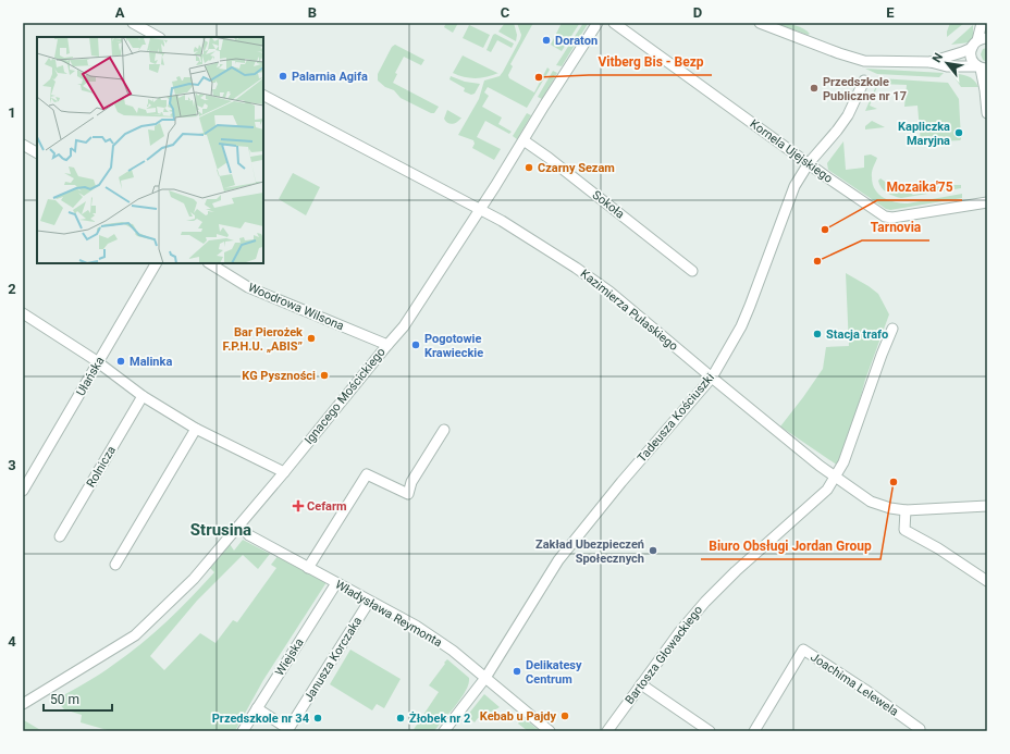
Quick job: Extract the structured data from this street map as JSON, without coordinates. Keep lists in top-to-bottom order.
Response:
{
  "streets": {
    "street": [
      "Kornela Ujejskiego",
      "Sokoła",
      "Woodrowa Wilsona",
      "Kazimierza Pułaskiego",
      "Ułańska",
      "Ignacego Mościckiego",
      "Tadeusza Kościuszki",
      "Rolnicza",
      "Władysława Reymonta",
      "Bartosza Głowackiego",
      "Wiejska",
      "Janusza Korczaka",
      "Joachima Lelewela"
    ]
  },
  "crossings": [
    ["Kornela Ujejskiego", "Tadeusza Kościuszki"],
    ["Sokoła", "Ignacego Mościckiego"],
    ["Woodrowa Wilsona", "Ignacego Mościckiego"],
    ["Kazimierza Pułaskiego", "Ignacego Mościckiego"],
    ["Kazimierza Pułaskiego", "Tadeusza Kościuszki"],
    ["Kazimierza Pułaskiego", "Bartosza Głowackiego"],
    ["Ignacego Mościckiego", "Władysława Reymonta"],
    ["Tadeusza Kościuszki", "Władysława Reymonta"],
    ["Władysława Reymonta", "Wiejska"],
    ["Władysława Reymonta", "Janusza Korczaka"],
    ["Wiejska", "Janusza Korczaka"]
  ],
  "districts": ["Strusina"],
  "places": {
    "other": [
      "Doraton",
      "Palarnia Agifa",
      "Vitberg Bis - Bezp",
      "Przedszkole Publiczne nr 17",
      "Kapliczka Maryjna",
      "Czarny Sezam",
      "Mozaika'75",
      "Tarnovia",
      "Stacja trafo",
      "Bar Pierożek F.P.H.U. „ABIS”",
      "Pogotowie Krawieckie",
      "Malinka",
      "KG Pyszności",
      "Biuro Obsługi Jordan Group",
      "Zakład Ubezpieczeń Społecznych",
      "Delikatesy Centrum",
      "Kebab u Pajdy",
      "Przedszkole nr 34",
      "Żłobek nr 2"
    ],
    "health": ["Cefarm"]
  },
  "scale_bar": "50 m",
  "north": "top left",
  "grid": {
    "columns": [
      "A",
      "B",
      "C",
      "D",
      "E"
    ],
    "rows": [
      "1",
      "2",
      "3",
      "4"
    ]
  }
}
